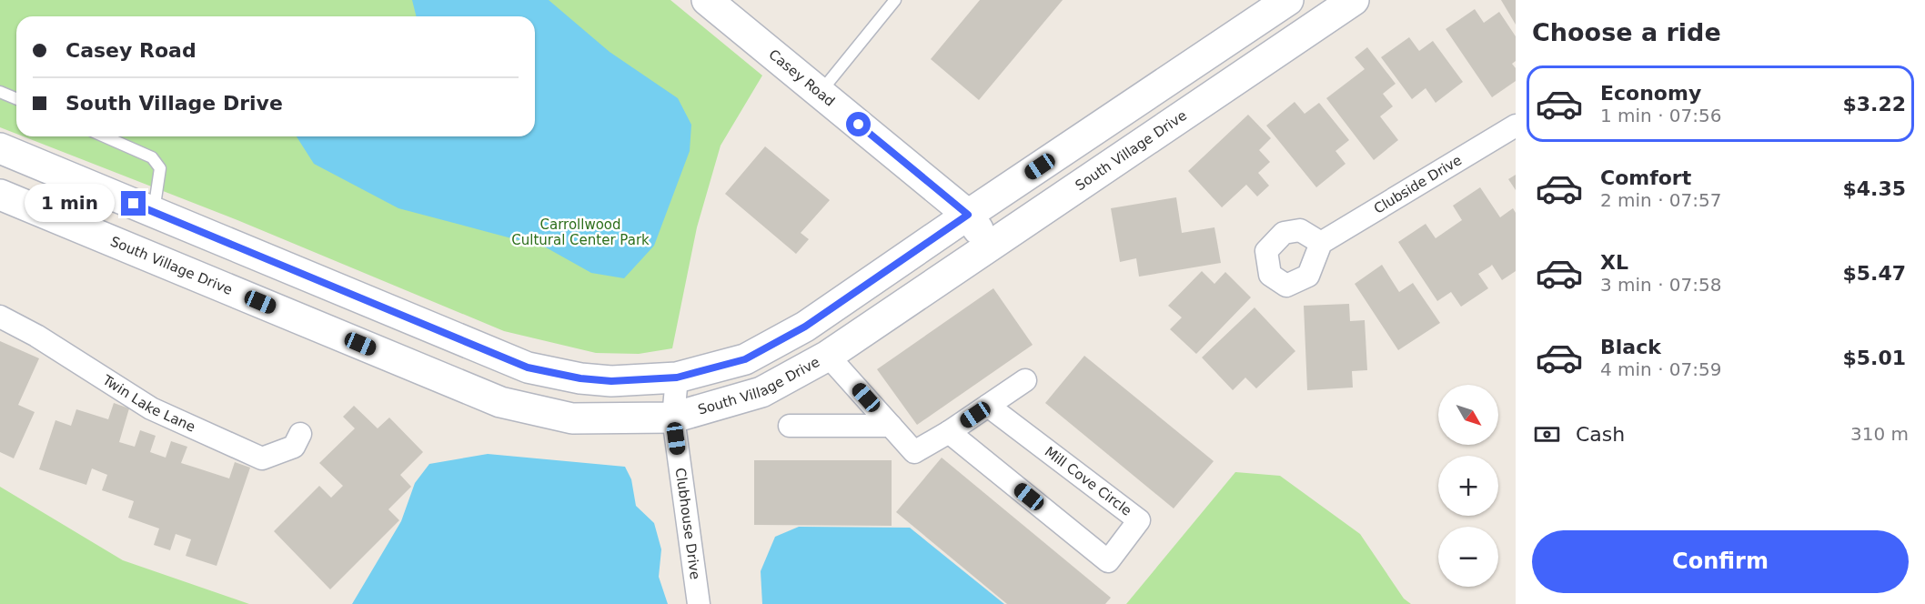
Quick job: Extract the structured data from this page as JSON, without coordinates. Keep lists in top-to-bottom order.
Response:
{
  "streets": {
    "street": [
      "Casey Road",
      "South Village Drive",
      "Clubside Drive",
      "Twin Lake Lane",
      "Mill Cove Circle",
      "Clubhouse Drive"
    ]
  },
  "crossings": [
    ["Casey Road", "South Village Drive"],
    ["South Village Drive", "Clubhouse Drive"]
  ],
  "parks": ["Carrollwood Cultural Center Park"],
  "north": "bottom right",
  "page": {
    "heading": "Choose a ride",
    "banner": ["Casey Road", "South Village Drive"],
    "list": [
      {
        "name": "Economy",
        "note": "1 min · 07:56",
        "value": "$3.22"
      },
      {
        "name": "Comfort",
        "note": "2 min · 07:57",
        "value": "$4.35"
      },
      {
        "name": "XL",
        "note": "3 min · 07:58",
        "value": "$5.47"
      },
      {
        "name": "Black",
        "note": "4 min · 07:59",
        "value": "$5.01"
      }
    ],
    "bubble": "1 min",
    "map_buttons": ["+", "−"],
    "pay": ["Cash", "310 m"],
    "buttons": "Confirm"
  }
}
